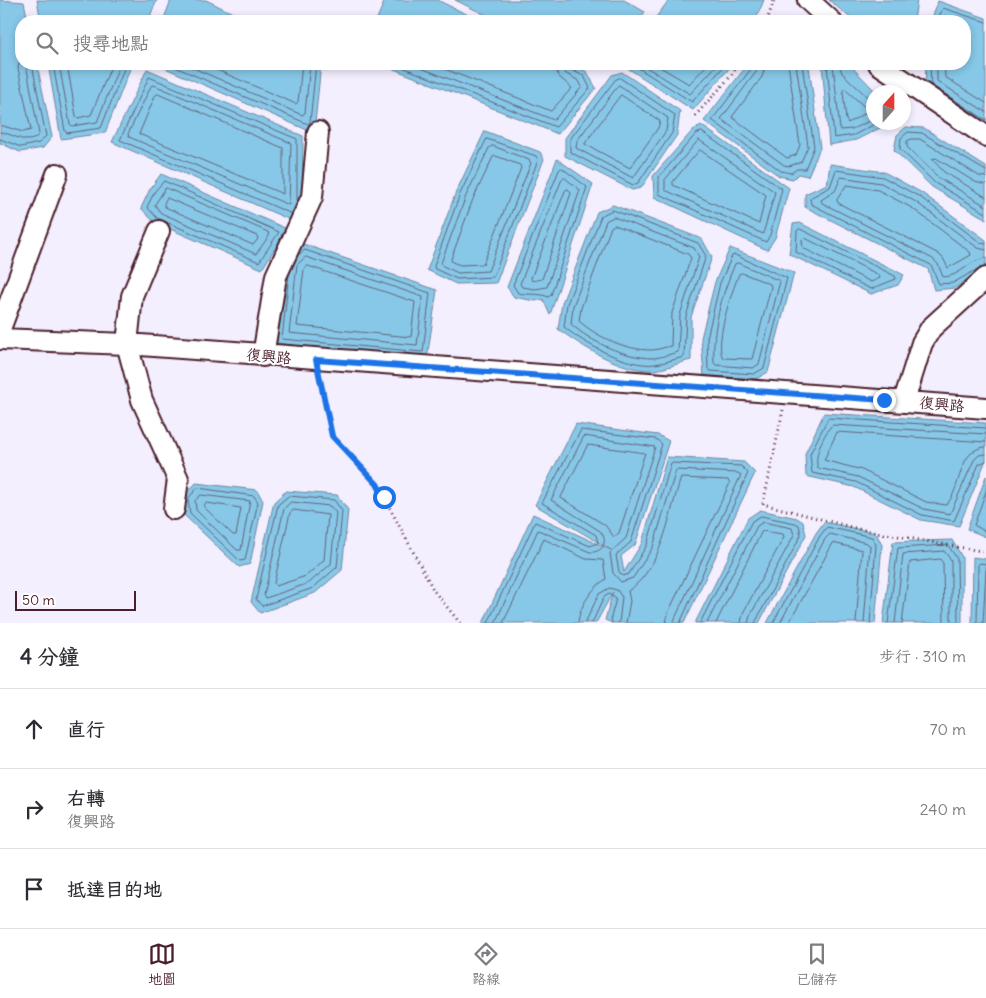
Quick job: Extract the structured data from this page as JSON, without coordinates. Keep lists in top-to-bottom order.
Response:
{
  "streets": {
    "street": ["復興路"]
  },
  "scale_bar": "50 m",
  "north": "top",
  "page": {
    "search": "搜尋地點",
    "scale": "50 m",
    "heading": ["4 分鐘", "步行 · 310 m"],
    "list": [
      ["直行", "70 m"],
      ["右轉", "復興路", "240 m"],
      "抵達目的地"
    ],
    "nav": ["地圖", "路線", "已儲存"]
  }
}
